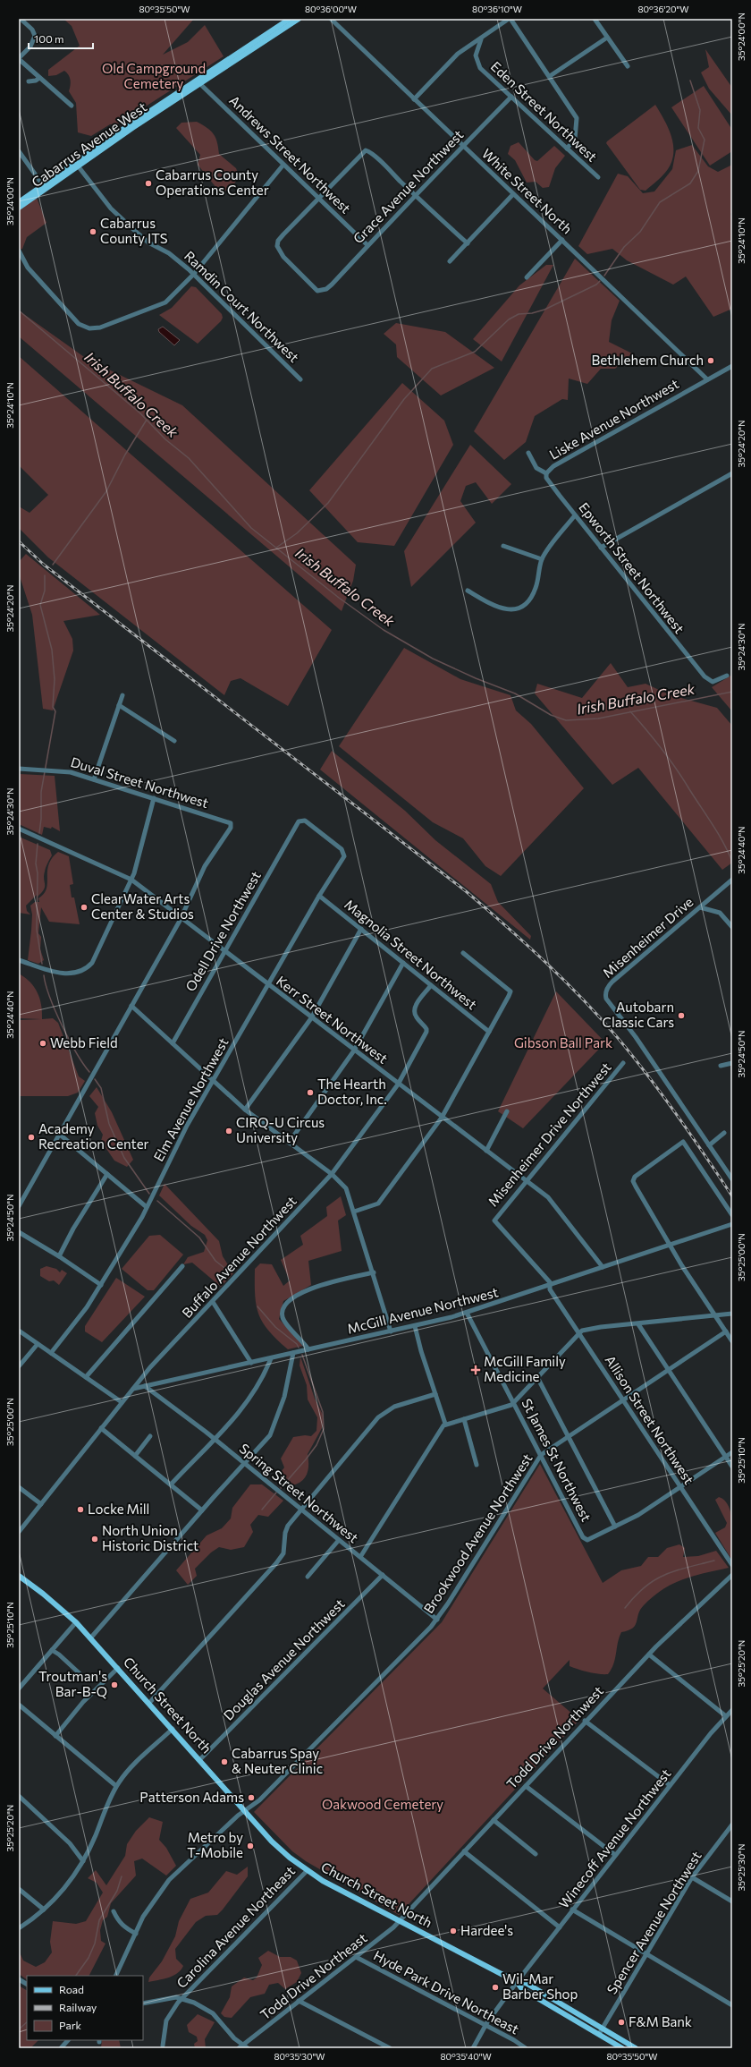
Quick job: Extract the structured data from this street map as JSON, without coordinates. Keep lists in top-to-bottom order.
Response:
{
  "streets": {
    "main road": ["Cabarrus Avenue West", "Church Street North"],
    "street": [
      "Eden Street Northwest",
      "Andrews Street Northwest",
      "Grace Avenue Northwest",
      "White Street North",
      "Ramdin Court Northwest",
      "Liske Avenue Northwest",
      "Epworth Street Northwest",
      "Duval Street Northwest",
      "Odell Drive Northwest",
      "Misenheimer Drive",
      "Magnolia Street Northwest",
      "Kerr Street Northwest",
      "Elm Avenue Northwest",
      "Misenheimer Drive Northwest",
      "Buffalo Avenue Northwest",
      "McGill Avenue Northwest",
      "Allison Street Northwest",
      "St James St Northwest",
      "Spring Street Northwest",
      "Brookwood Avenue Northwest",
      "Douglas Avenue Northwest",
      "Todd Drive Northwest",
      "Winecoff Avenue Northwest",
      "Spencer Avenue Northwest",
      "Carolina Avenue Northeast",
      "Todd Drive Northeast",
      "Hyde Park Drive Northeast"
    ]
  },
  "crossings": [
    ["Eden Street Northwest", "Grace Avenue Northwest"],
    ["Cabarrus Avenue West", "Andrews Street Northwest"],
    ["Cabarrus Avenue West", "Ramdin Court Northwest"],
    ["Andrews Street Northwest", "Grace Avenue Northwest"],
    ["Grace Avenue Northwest", "White Street North"],
    ["White Street North", "Liske Avenue Northwest"],
    ["Liske Avenue Northwest", "Epworth Street Northwest"],
    ["Duval Street Northwest", "Kerr Street Northwest"],
    ["Odell Drive Northwest", "Kerr Street Northwest"],
    ["Odell Drive Northwest", "Elm Avenue Northwest"],
    ["Magnolia Street Northwest", "Elm Avenue Northwest"],
    ["Magnolia Street Northwest", "Buffalo Avenue Northwest"],
    ["Kerr Street Northwest", "Elm Avenue Northwest"],
    ["Kerr Street Northwest", "Misenheimer Drive Northwest"],
    ["Kerr Street Northwest", "Buffalo Avenue Northwest"],
    ["Kerr Street Northwest", "McGill Avenue Northwest"],
    ["Misenheimer Drive Northwest", "McGill Avenue Northwest"],
    ["Misenheimer Drive Northwest", "Allison Street Northwest"],
    ["Buffalo Avenue Northwest", "McGill Avenue Northwest"],
    ["McGill Avenue Northwest", "Allison Street Northwest"],
    ["McGill Avenue Northwest", "St James St Northwest"],
    ["McGill Avenue Northwest", "Spring Street Northwest"],
    ["Allison Street Northwest", "Brookwood Avenue Northwest"],
    ["St James St Northwest", "Brookwood Avenue Northwest"],
    ["Spring Street Northwest", "Brookwood Avenue Northwest"],
    ["Spring Street Northwest", "Douglas Avenue Northwest"],
    ["Brookwood Avenue Northwest", "Church Street North"],
    ["Douglas Avenue Northwest", "Church Street North"],
    ["Church Street North", "Todd Drive Northwest"],
    ["Church Street North", "Winecoff Avenue Northwest"],
    ["Church Street North", "Spencer Avenue Northwest"],
    ["Church Street North", "Carolina Avenue Northeast"],
    ["Church Street North", "Todd Drive Northeast"],
    ["Todd Drive Northwest", "Todd Drive Northeast"],
    ["Winecoff Avenue Northwest", "Hyde Park Drive Northeast"],
    ["Todd Drive Northeast", "Hyde Park Drive Northeast"]
  ],
  "water": ["Irish Buffalo Creek"],
  "parks": ["Old Campground Cemetery", "Gibson Ball Park", "Oakwood Cemetery"],
  "places": {
    "other": [
      "Cabarrus County Operations Center",
      "Cabarrus County ITS",
      "Bethlehem Church",
      "ClearWater Arts Center & Studios",
      "Autobarn Classic Cars",
      "Webb Field",
      "The Hearth Doctor, Inc.",
      "CIRQ-U Circus University",
      "Academy Recreation Center",
      "Locke Mill",
      "North Union Historic District",
      "Troutman's Bar-B-Q",
      "Cabarrus Spay & Neuter Clinic",
      "Patterson Adams",
      "Metro by T-Mobile",
      "Hardee's",
      "Wil-Mar Barber Shop",
      "F&M Bank"
    ],
    "health": ["McGill Family Medicine"]
  },
  "legend": ["Road", "Railway", "Park"],
  "scale_bar": "100 m",
  "coordinates": [
    "80°35'50\"W",
    "80°36'00\"W",
    "80°36'10\"W",
    "80°36'20\"W",
    "35°24'00\"N",
    "35°24'10\"N",
    "35°24'20\"N",
    "35°24'30\"N",
    "35°24'40\"N",
    "35°24'50\"N",
    "35°25'00\"N",
    "35°25'10\"N",
    "35°25'20\"N",
    "35°25'30\"N",
    "80°35'30\"W",
    "80°35'40\"W"
  ]
}
